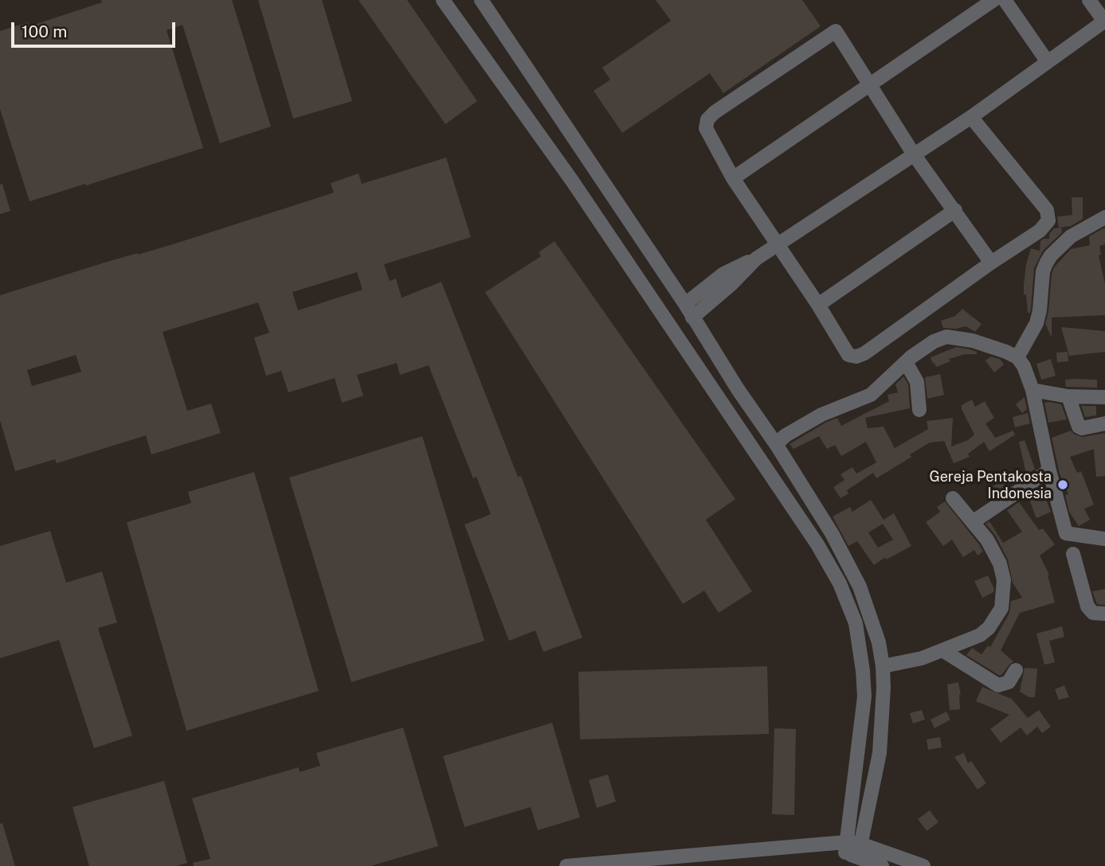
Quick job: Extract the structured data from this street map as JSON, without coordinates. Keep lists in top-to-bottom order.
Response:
{
  "places": ["Gereja Pentakosta Indonesia"],
  "scale_bar": "100 m"
}
